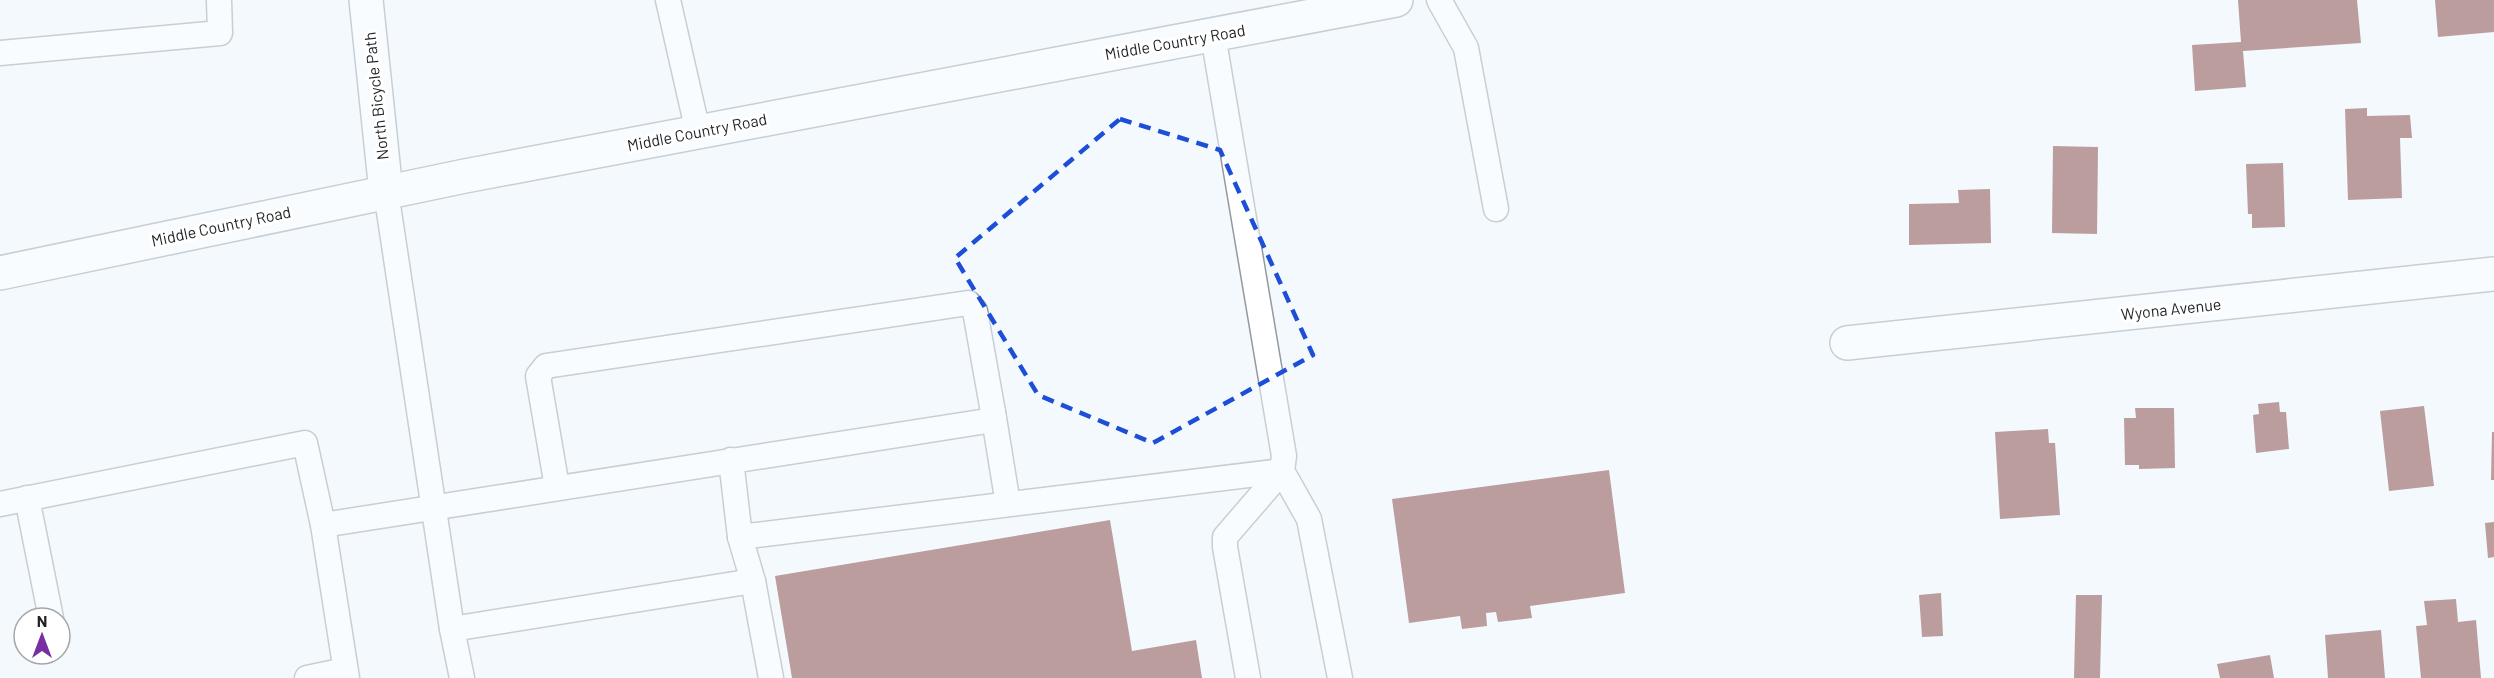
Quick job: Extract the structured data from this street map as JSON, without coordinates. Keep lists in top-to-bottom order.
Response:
{
  "streets": {
    "main road": ["Middle Country Road", "North Bicycle Path", "Wyona Avenue"]
  },
  "crossings": [
    ["Middle Country Road", "North Bicycle Path"]
  ],
  "north": "top"
}
